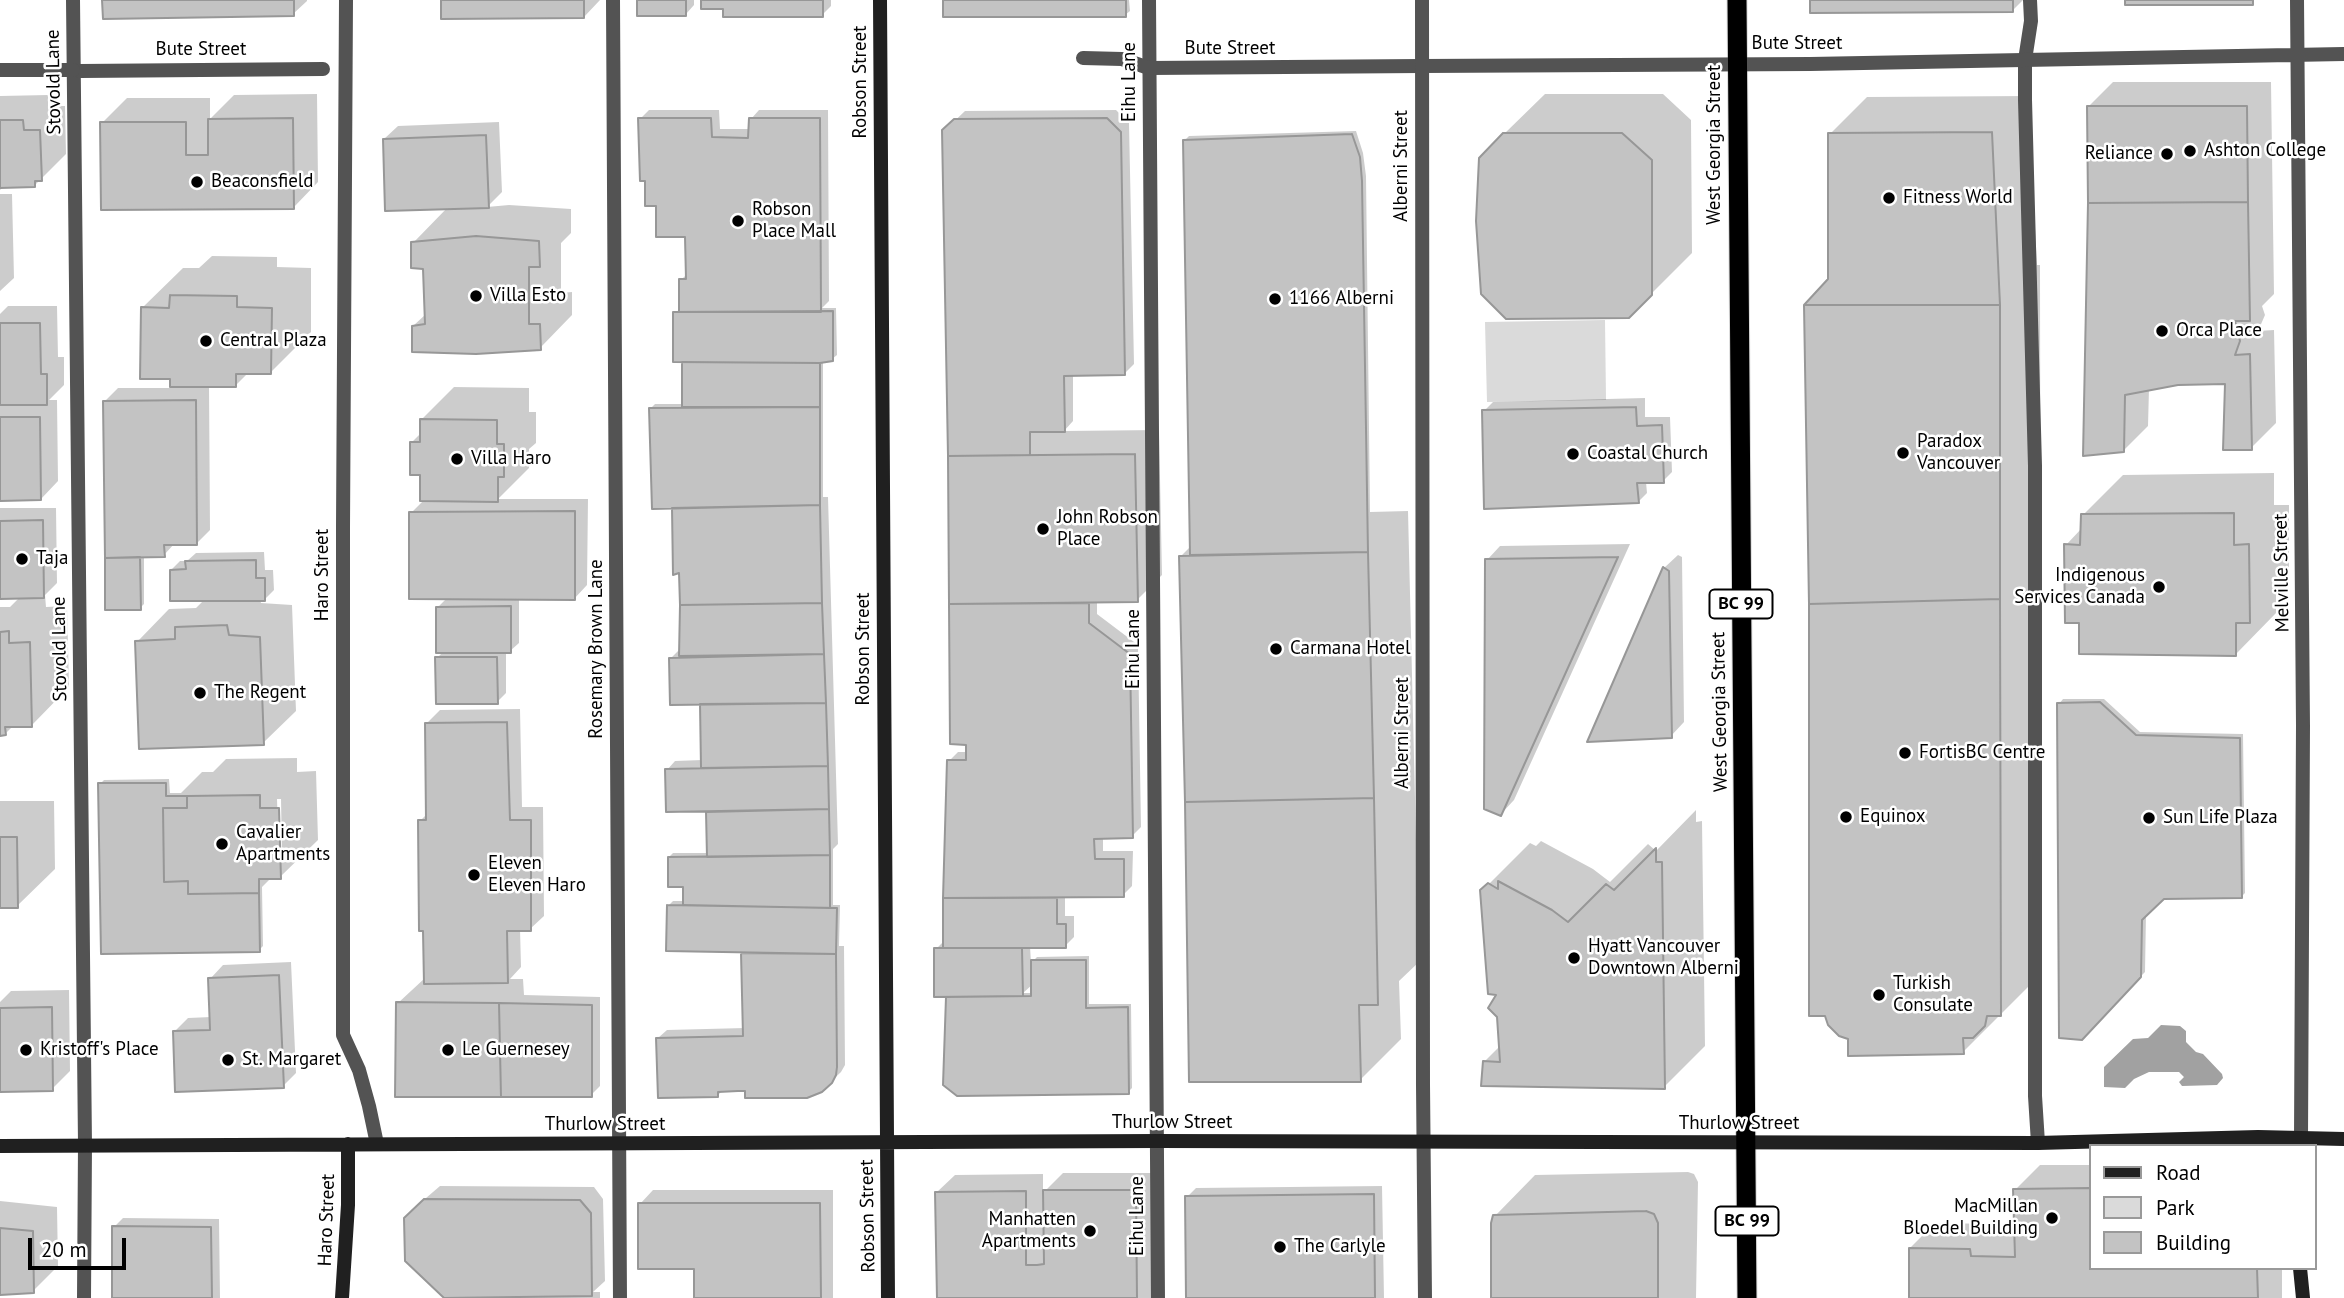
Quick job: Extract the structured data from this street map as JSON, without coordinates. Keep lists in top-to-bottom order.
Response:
{
  "streets": {
    "highway": ["West Georgia Street", "BC 99"],
    "main road": ["Robson Street", "Haro Street", "Thurlow Street"],
    "street": [
      "Bute Street",
      "Stovold Lane",
      "Eihu Lane",
      "Alberni Street",
      "Melville Street",
      "Rosemary Brown Lane"
    ]
  },
  "crossings": [
    ["Bute Street", "Stovold Lane"],
    ["Bute Street", "Eihu Lane"],
    ["Bute Street", "West Georgia Street"],
    ["Bute Street", "Alberni Street"],
    ["Bute Street", "Melville Street"],
    ["Stovold Lane", "Thurlow Street"],
    ["Robson Street", "Thurlow Street"],
    ["Eihu Lane", "Thurlow Street"],
    ["West Georgia Street", "Thurlow Street"],
    ["Alberni Street", "Thurlow Street"],
    ["Melville Street", "Thurlow Street"],
    ["Haro Street", "Thurlow Street"],
    ["Rosemary Brown Lane", "Thurlow Street"]
  ],
  "places": [
    "Ashton College",
    "Reliance",
    "Beaconsfield",
    "Fitness World",
    "Robson Place Mall",
    "Villa Esto",
    "1166 Alberni",
    "Orca Place",
    "Central Plaza",
    "Paradox Vancouver",
    "Coastal Church",
    "Villa Haro",
    "John Robson Place",
    "Taja",
    "Indigenous Services Canada",
    "Carmana Hotel",
    "The Regent",
    "FortisBC Centre",
    "Equinox",
    "Sun Life Plaza",
    "Cavalier Apartments",
    "Eleven Eleven Haro",
    "Hyatt Vancouver Downtown Alberni",
    "Turkish Consulate",
    "Kristoff's Place",
    "Le Guernesey",
    "St. Margaret",
    "MacMillan Bloedel Building",
    "Manhatten Apartments",
    "The Carlyle"
  ],
  "legend": ["Road", "Park", "Building"],
  "scale_bar": "20 m"
}
